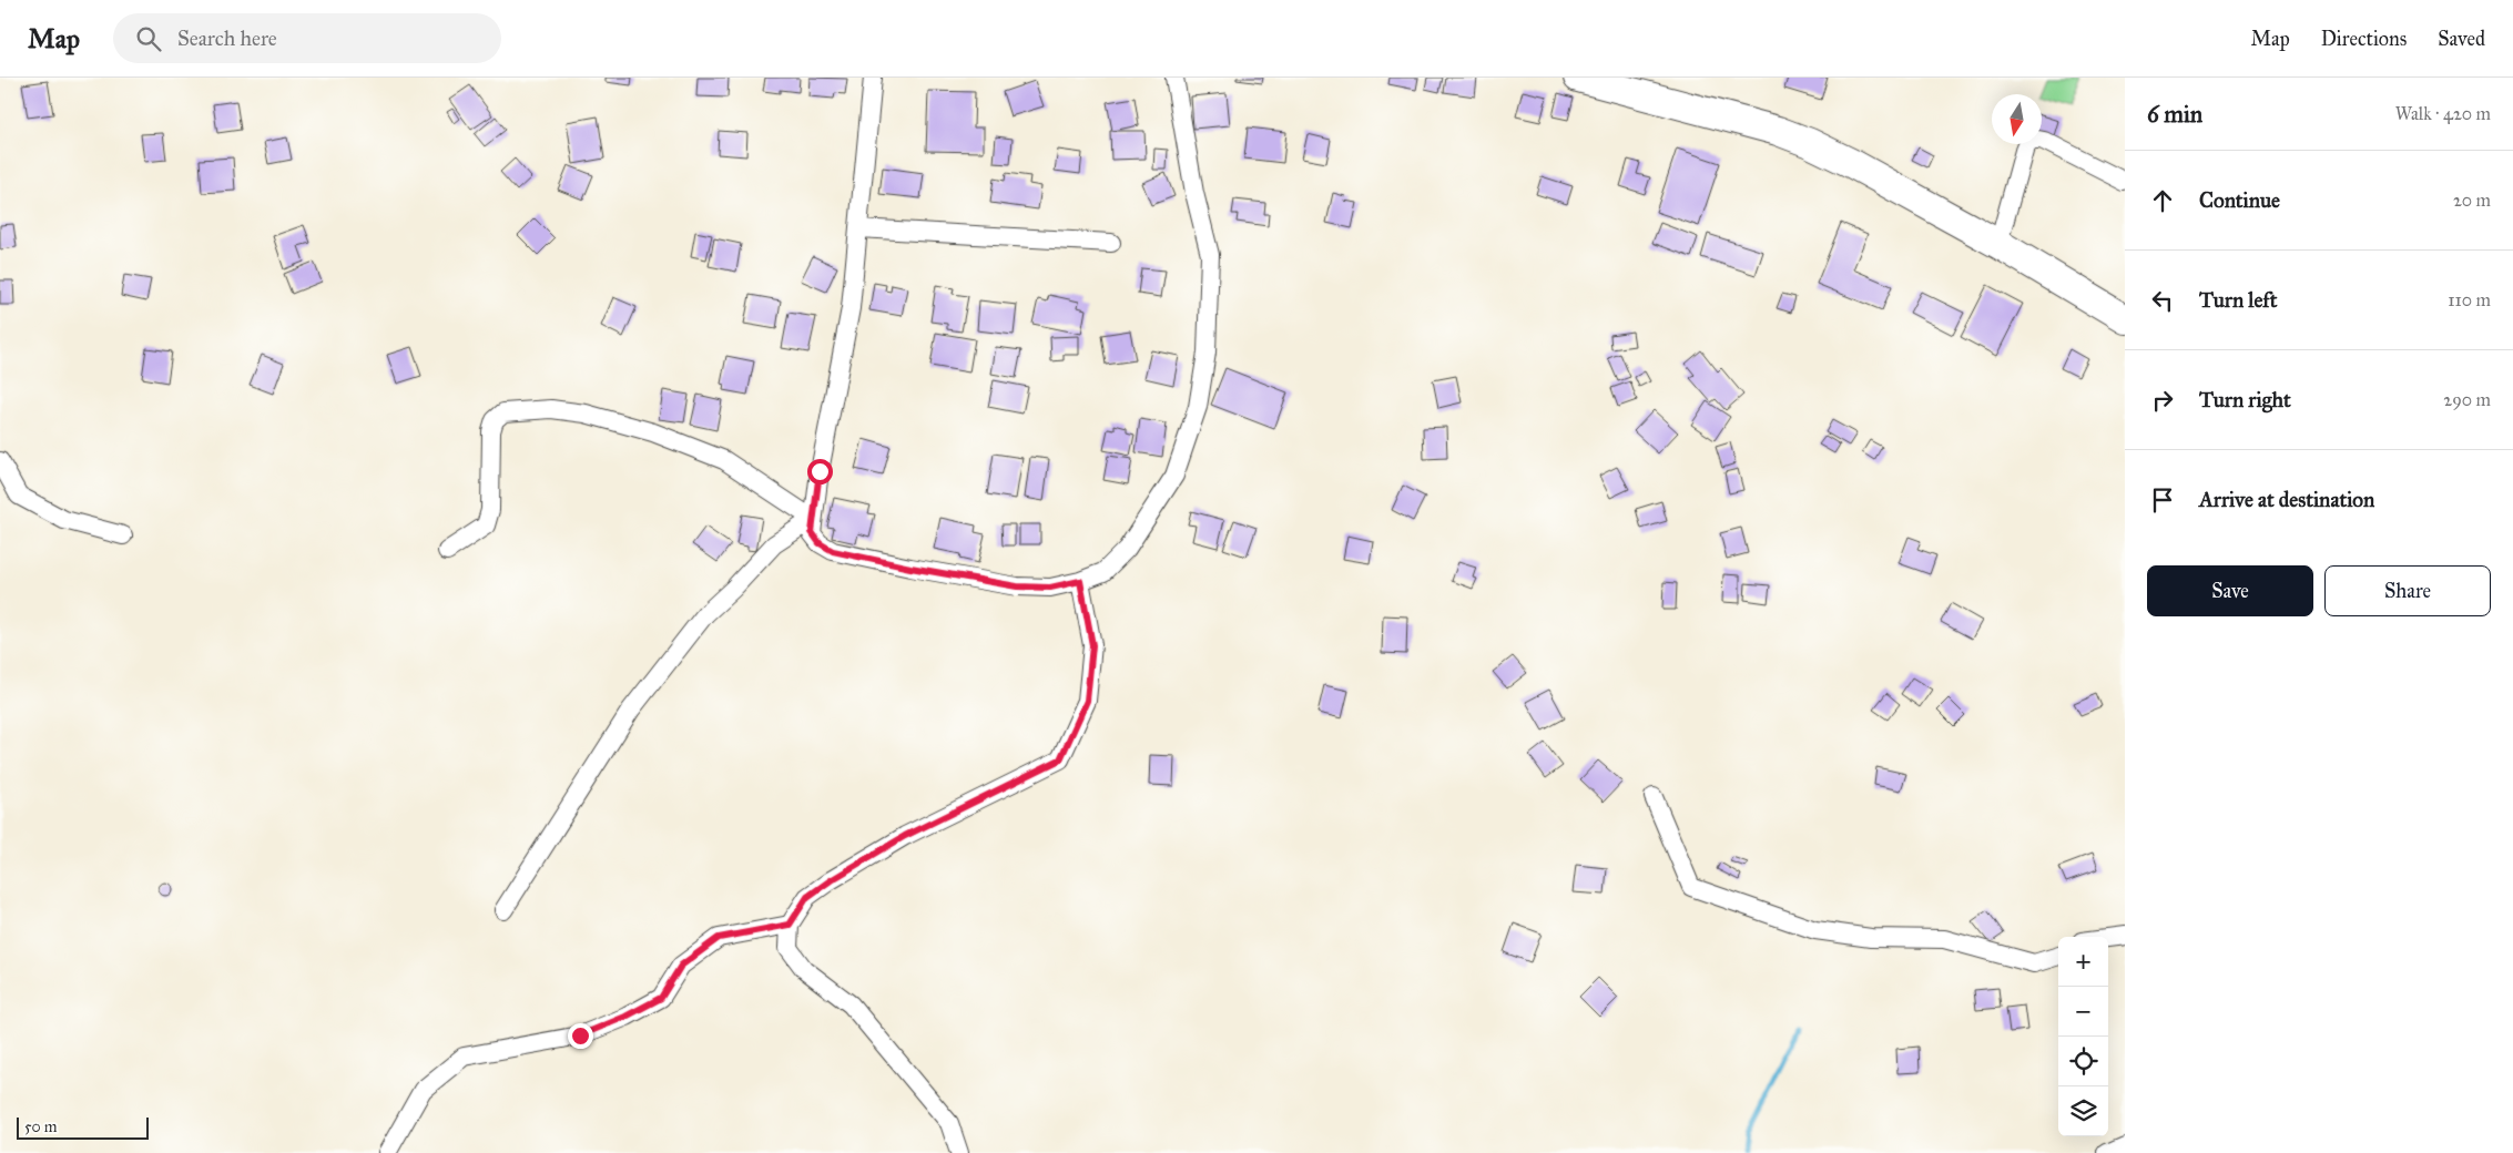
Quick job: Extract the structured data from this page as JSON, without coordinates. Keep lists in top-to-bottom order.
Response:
{
  "scale_bar": "50 m",
  "north": "bottom",
  "page": {
    "header": "Map",
    "search": "Search here",
    "nav": ["Map", "Directions", "Saved"],
    "heading": ["6 min", "Walk · 420 m"],
    "list": [
      ["Continue", "20 m"],
      ["Turn left", "110 m"],
      ["Turn right", "290 m"],
      "Arrive at destination"
    ],
    "buttons": ["Save", "Share"],
    "map_buttons": ["+", "−"],
    "scale": "50 m"
  }
}
